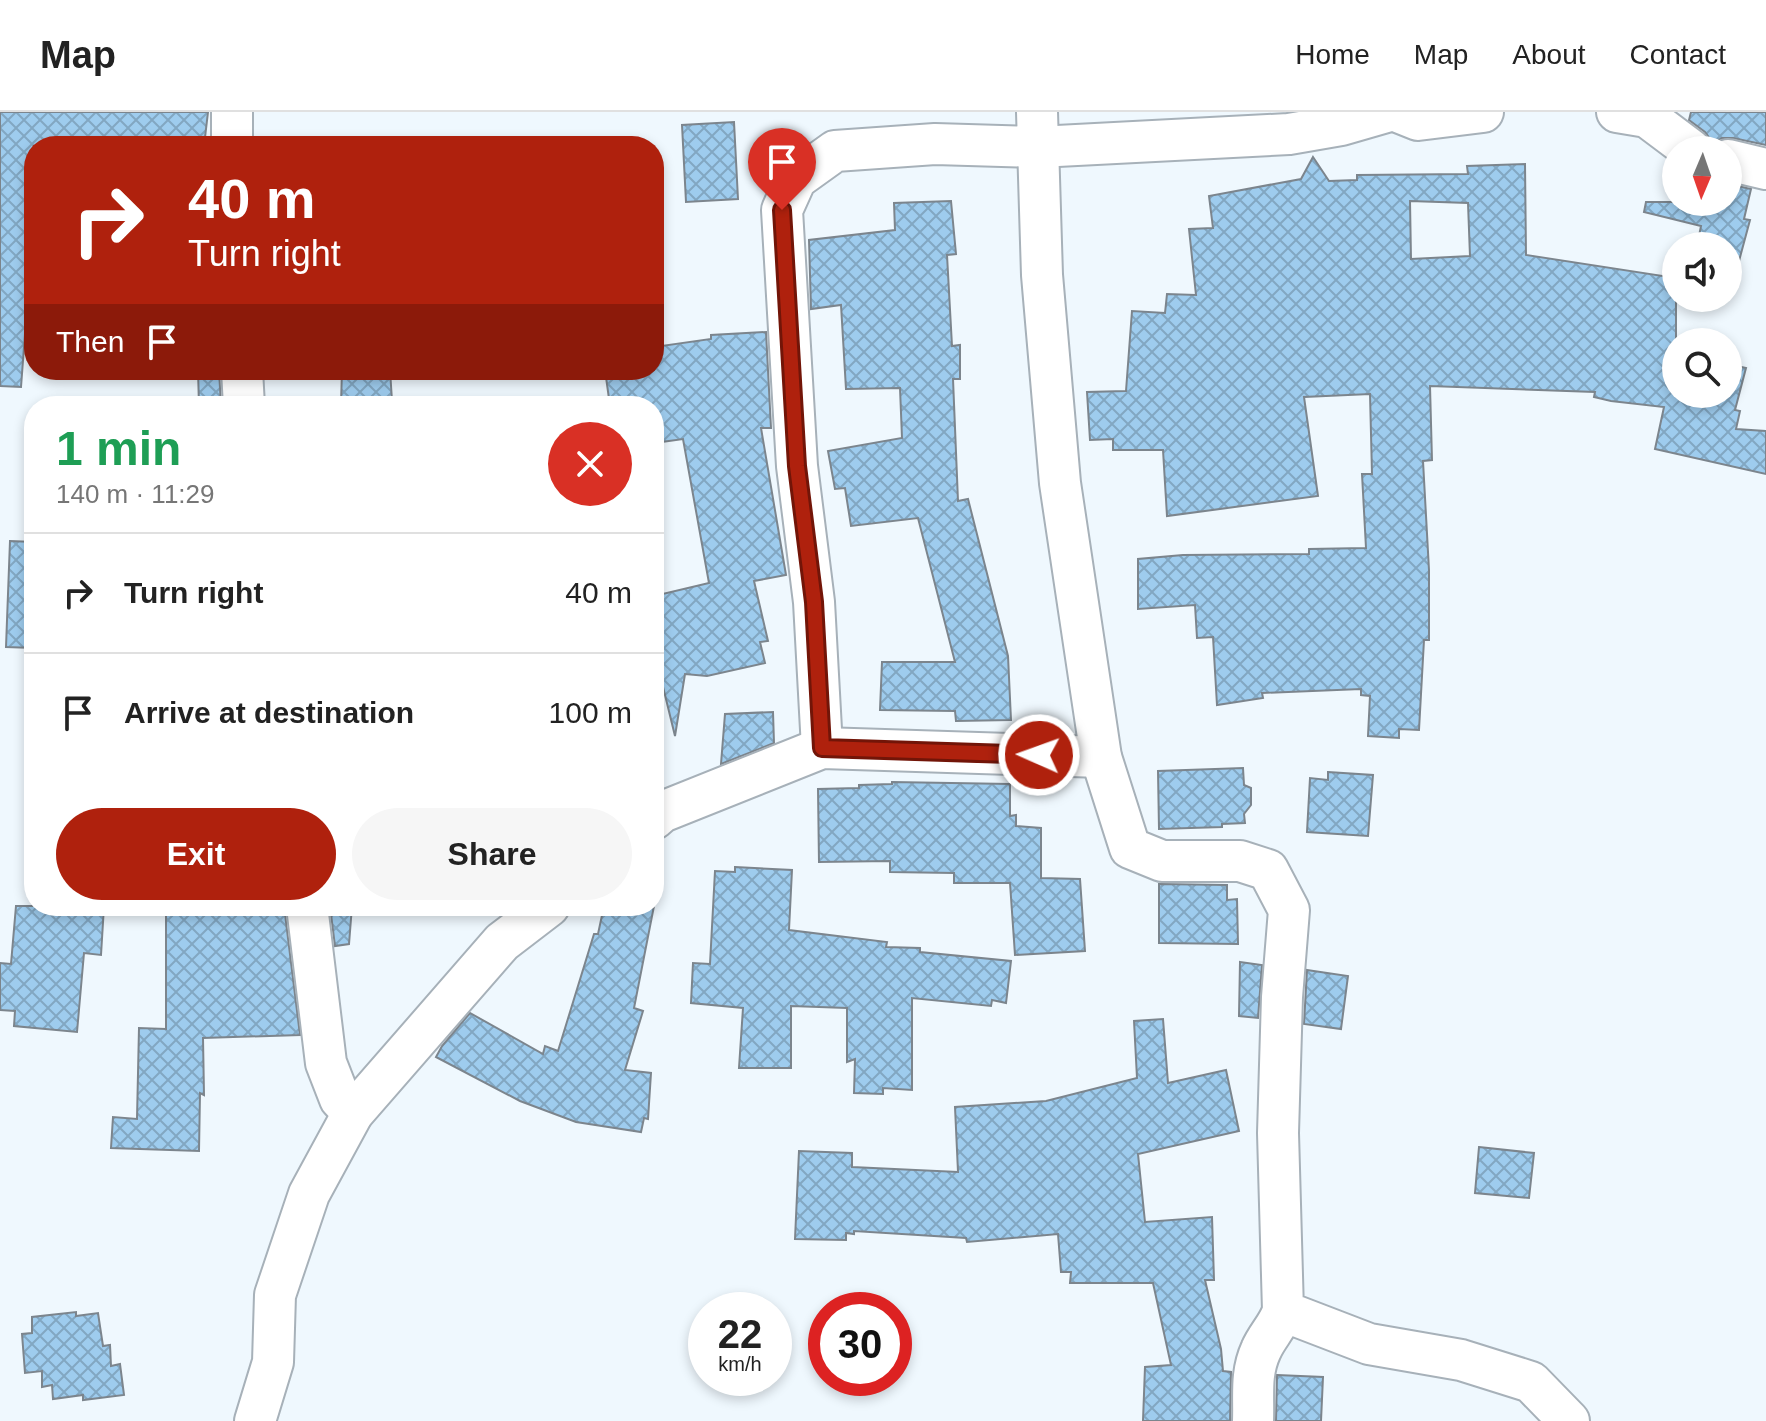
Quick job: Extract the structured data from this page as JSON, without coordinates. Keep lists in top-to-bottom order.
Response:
{
  "north": "bottom",
  "page": {
    "header": "Map",
    "nav": [
      "Home",
      "Map",
      "About",
      "Contact"
    ],
    "turn": ["40 m", "Turn right"],
    "then": "Then",
    "heading": ["1 min", "140 m · 11:29"],
    "list": [
      {
        "name": "Turn right",
        "value": "40 m"
      },
      {
        "name": "Arrive at destination",
        "value": "100 m"
      }
    ],
    "buttons": ["Exit", "Share"],
    "speed": "22 km/h",
    "limit": "30"
  }
}
